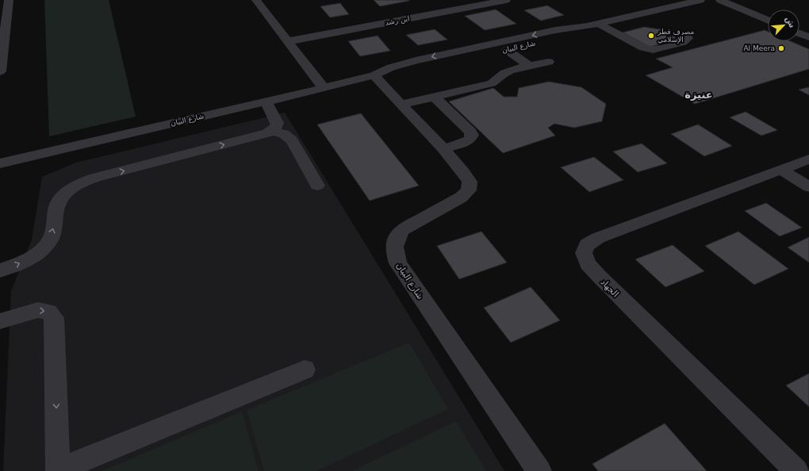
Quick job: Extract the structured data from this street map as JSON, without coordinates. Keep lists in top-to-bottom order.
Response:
{
  "streets": {
    "street": ["ابن رشد", "شارع البيان", "الجهاد"]
  },
  "districts": ["عنيزة"],
  "places": ["مصرف قطر الإسلامي", "Al Meera"],
  "north": "top right"
}
